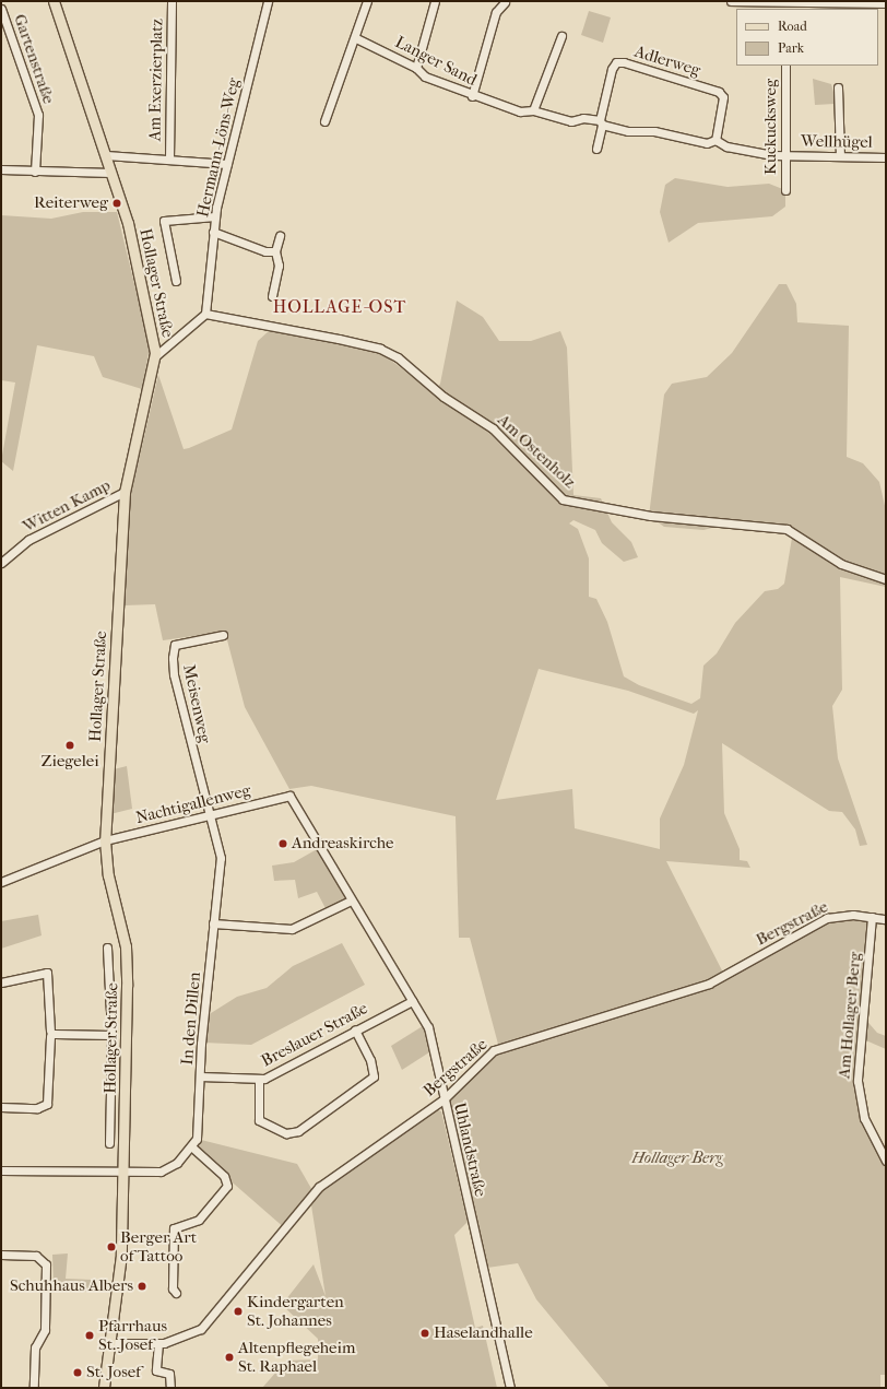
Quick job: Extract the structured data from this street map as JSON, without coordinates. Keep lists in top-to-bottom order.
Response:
{
  "streets": {
    "main road": ["Hollager Straße"],
    "street": [
      "Gartenstraße",
      "Langer Sand",
      "Adlerweg",
      "Am Exerzierplatz",
      "Kuckucksweg",
      "Wellhügel",
      "Hermann-Löns-Weg",
      "Am Ostenholz",
      "Witten Kamp",
      "Meisenweg",
      "Nachtigallenweg",
      "Bergstraße",
      "Am Hollager Berg",
      "In den Dillen",
      "Breslauer Straße",
      "Uhlandstraße"
    ]
  },
  "crossings": [
    ["Langer Sand", "Adlerweg"],
    ["Langer Sand", "Kuckucksweg"],
    ["Langer Sand", "Wellhügel"],
    ["Kuckucksweg", "Wellhügel"],
    ["Hermann-Löns-Weg", "Am Ostenholz"],
    ["Hollager Straße", "Witten Kamp"],
    ["Hollager Straße", "Nachtigallenweg"],
    ["Hollager Straße", "Bergstraße"],
    ["Hollager Straße", "In den Dillen"],
    ["Meisenweg", "Nachtigallenweg"],
    ["Meisenweg", "In den Dillen"],
    ["Nachtigallenweg", "In den Dillen"],
    ["Nachtigallenweg", "Uhlandstraße"],
    ["Bergstraße", "Am Hollager Berg"],
    ["Bergstraße", "Uhlandstraße"],
    ["In den Dillen", "Breslauer Straße"],
    ["Breslauer Straße", "Uhlandstraße"]
  ],
  "districts": ["HOLLAGE-OST"],
  "parks": ["Hollager Berg"],
  "places": [
    "Reiterweg",
    "Ziegelei",
    "Andreaskirche",
    "Berger Art of Tattoo",
    "Schuhhaus Albers",
    "Kindergarten St. Johannes",
    "Haselandhalle",
    "Pfarrhaus St. Josef",
    "Altenpflegeheim St. Raphael",
    "St. Josef"
  ],
  "legend": ["Road", "Park"]
}
